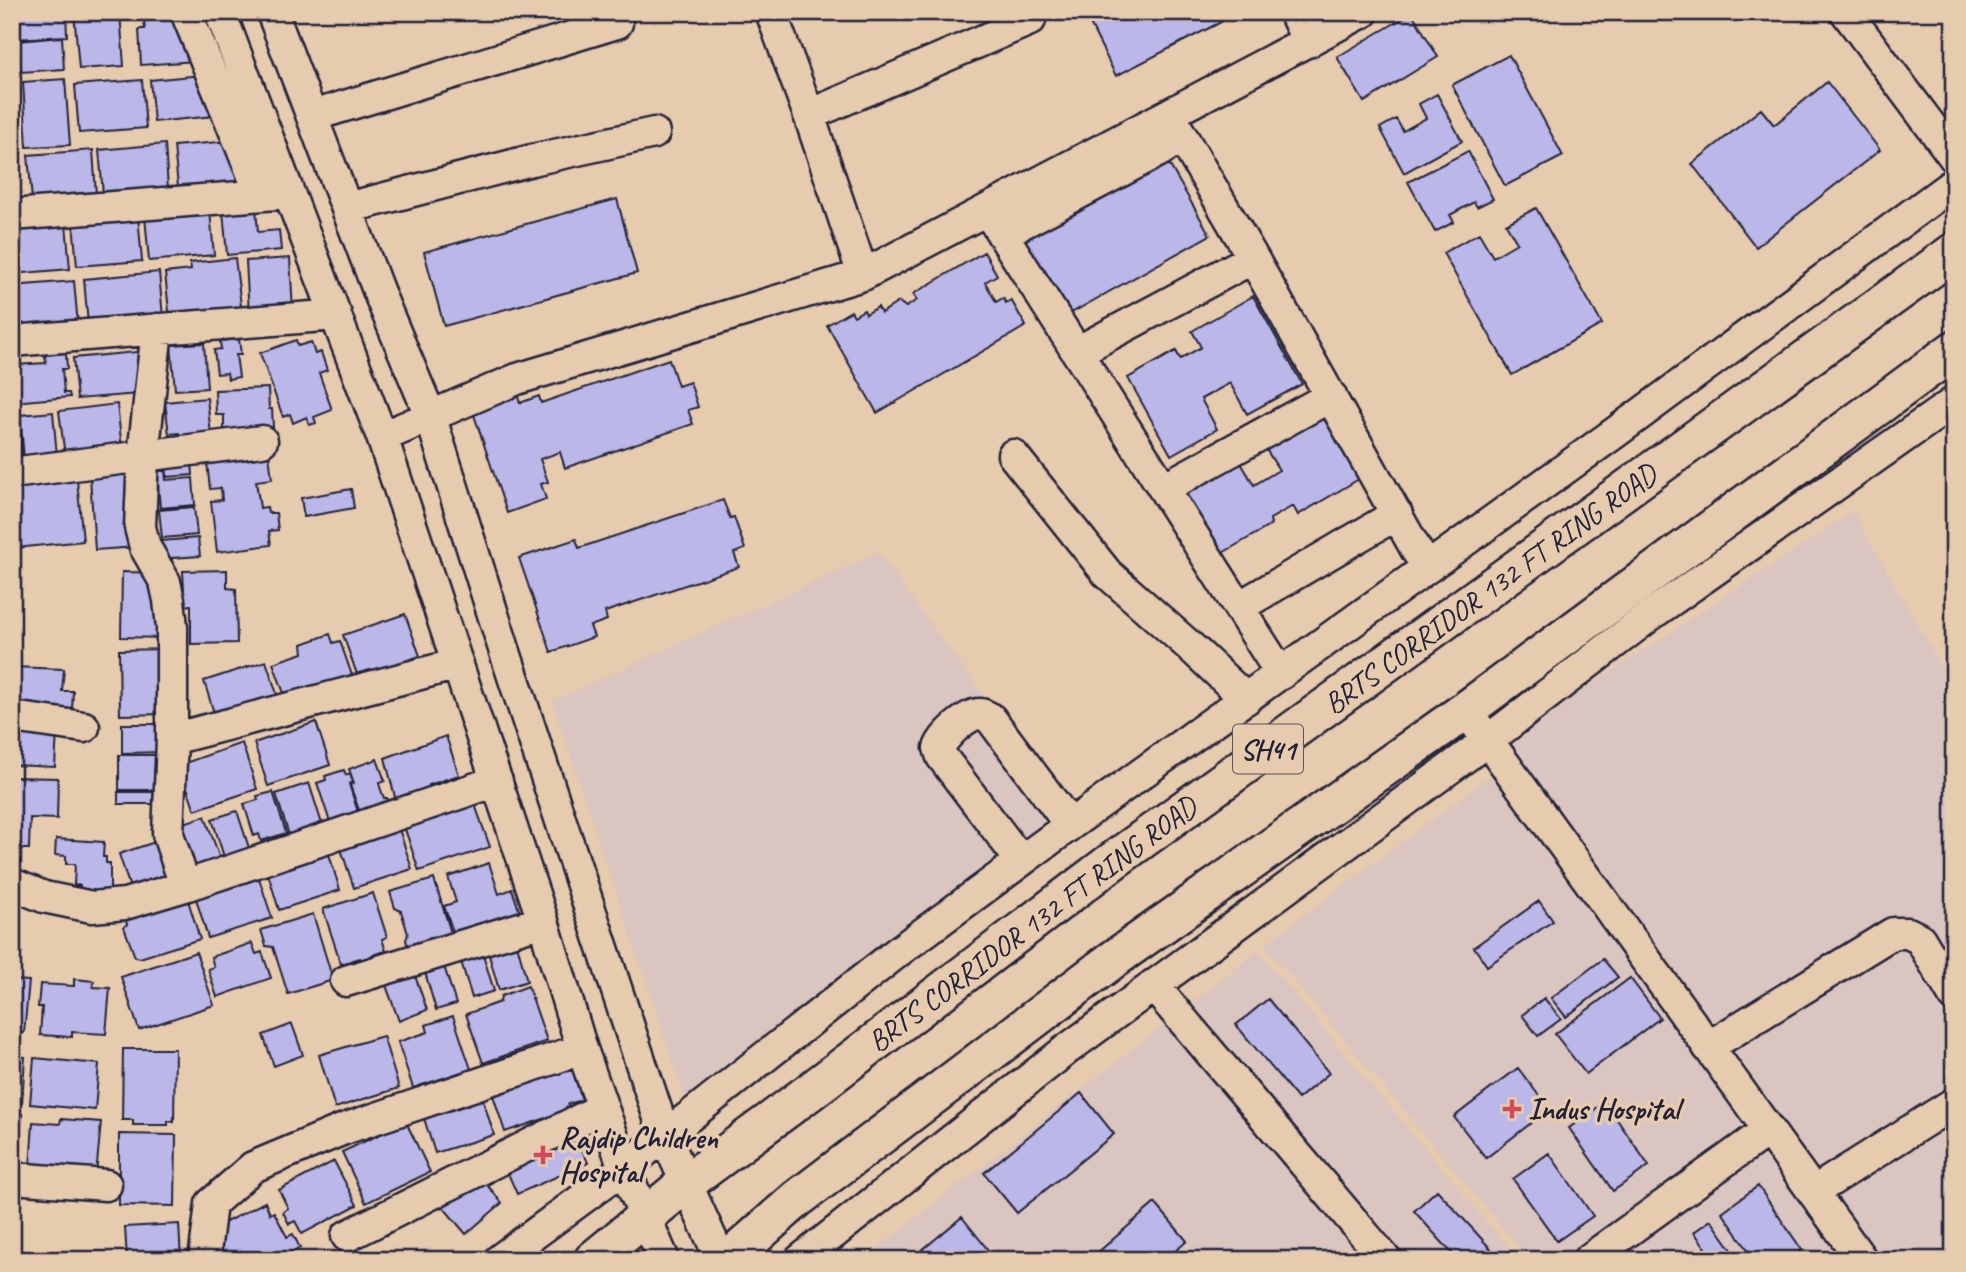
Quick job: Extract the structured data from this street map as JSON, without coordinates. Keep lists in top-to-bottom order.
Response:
{
  "streets": {
    "main road": ["BRTS CORRIDOR 132 FT RING ROAD", "SH41"]
  },
  "places": {
    "health": ["Indus Hospital", "Rajdip Children Hospital"]
  }
}
